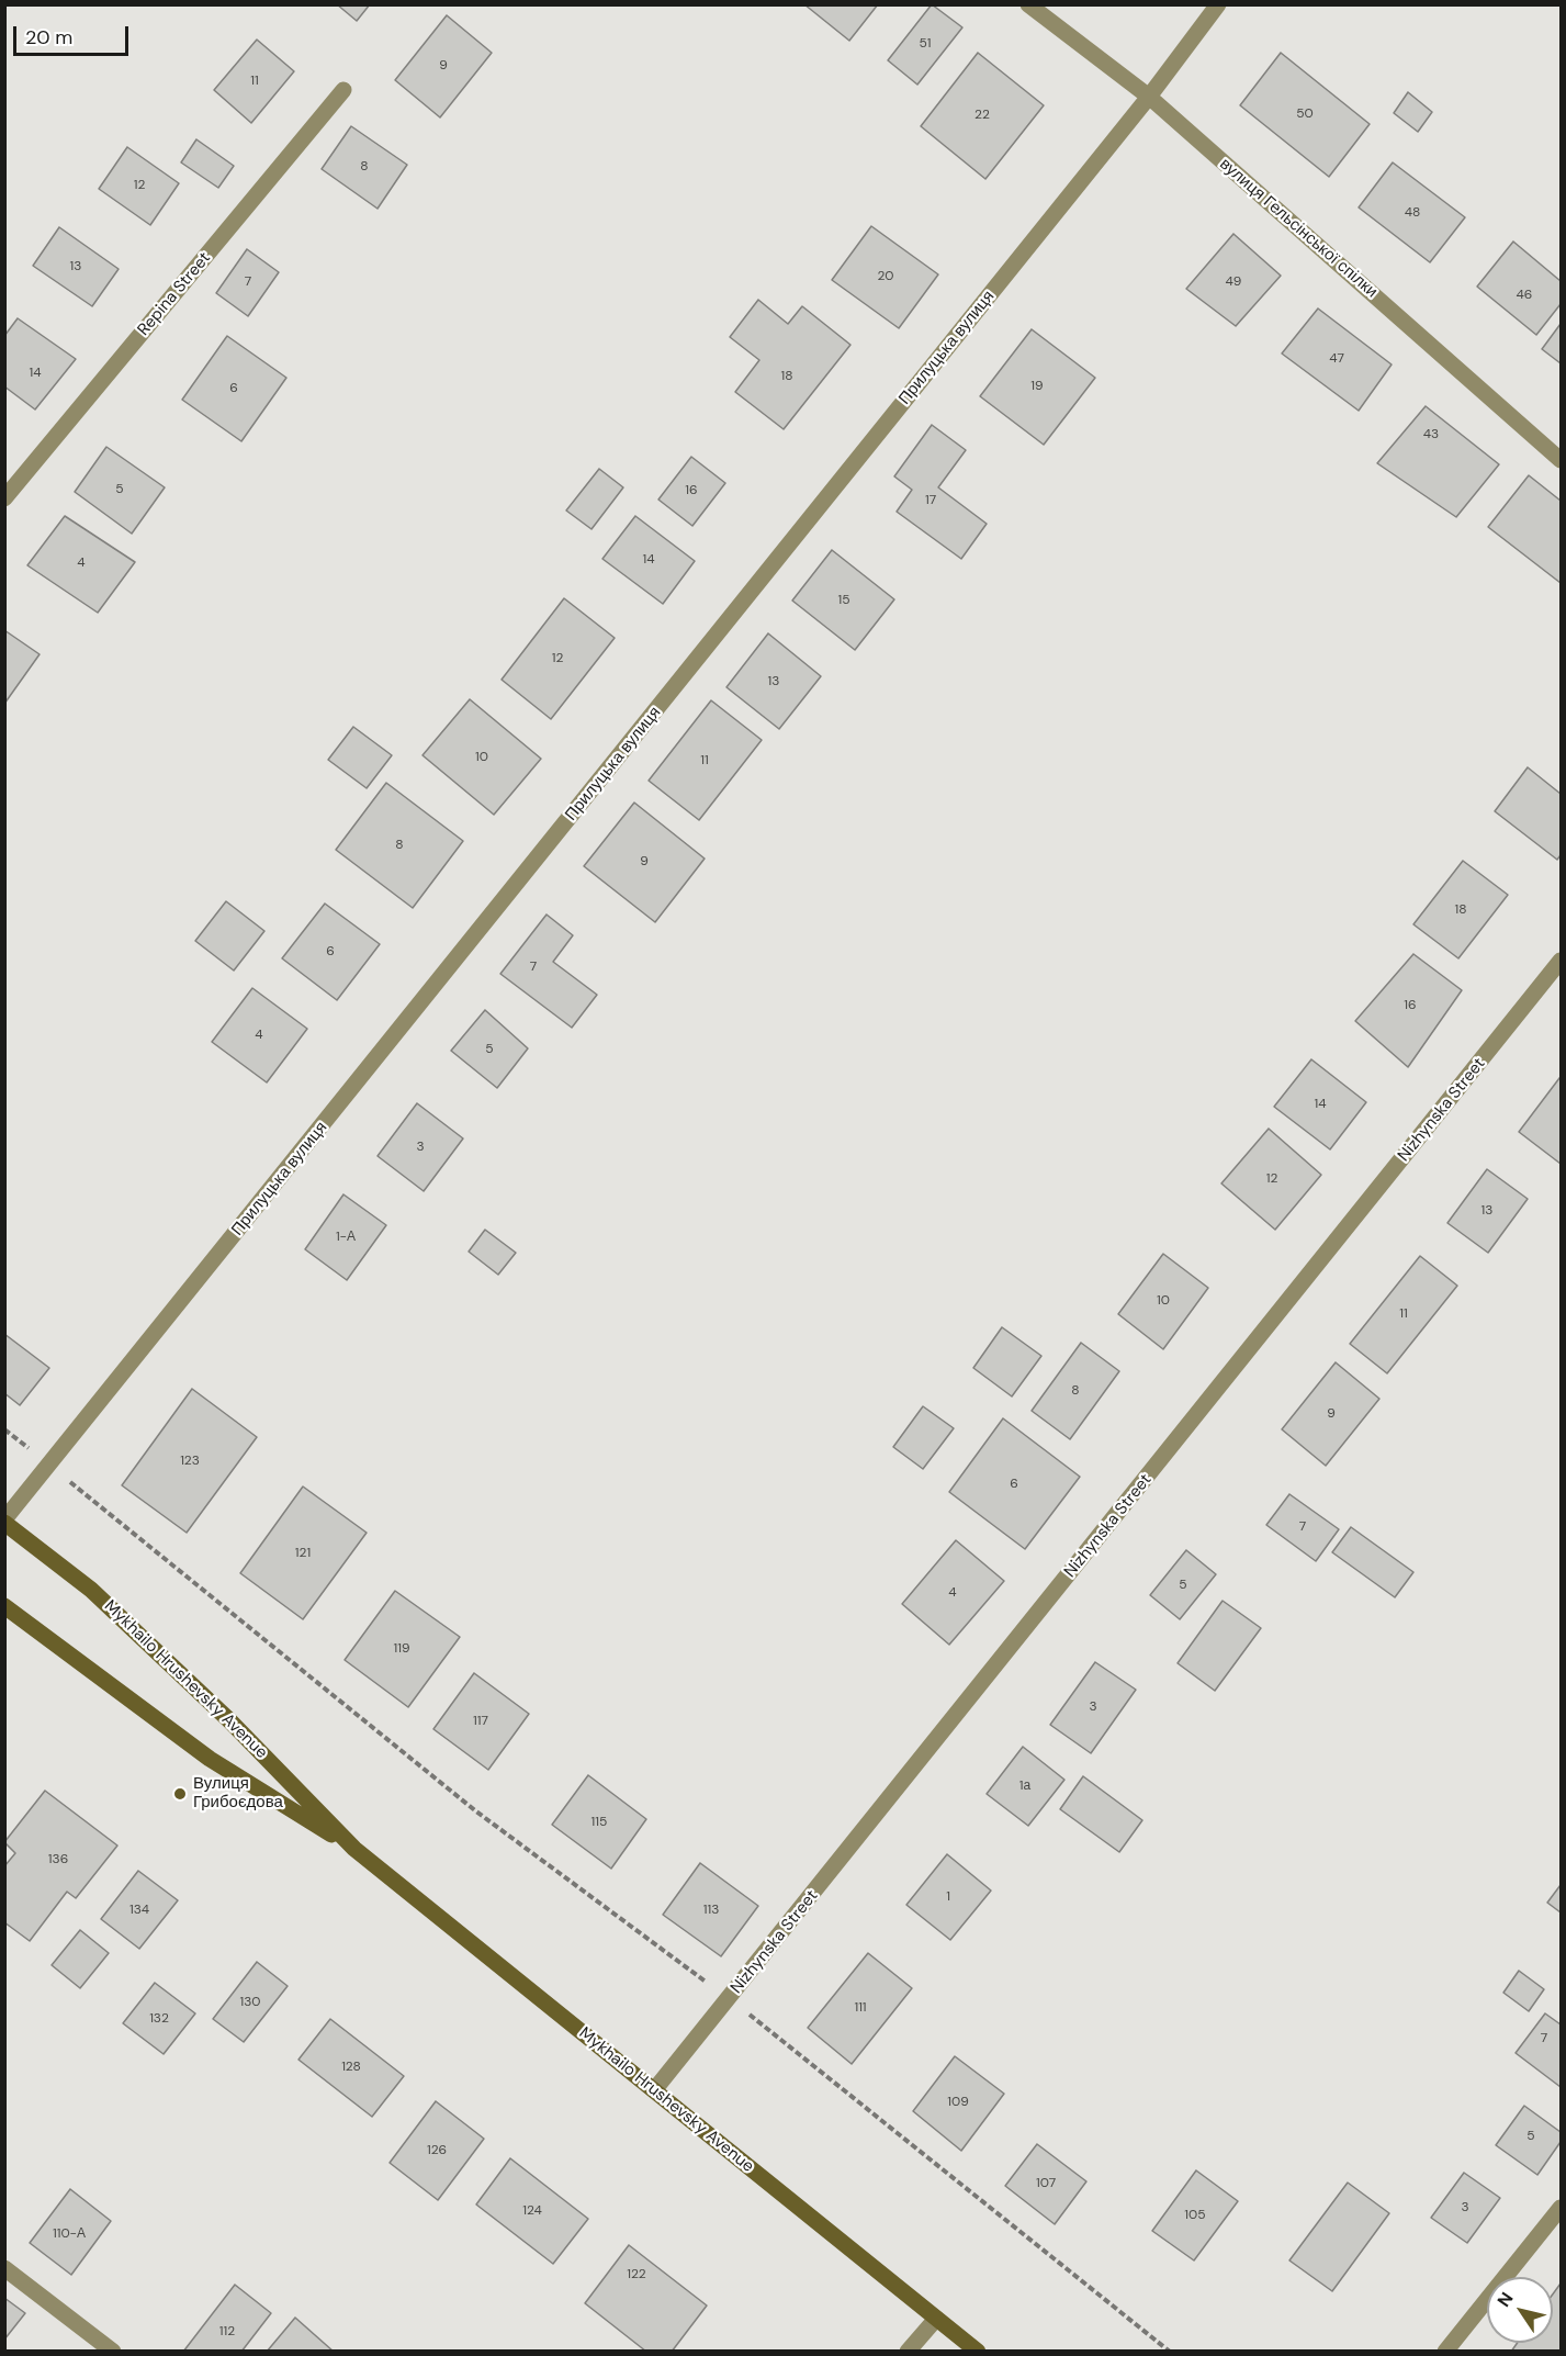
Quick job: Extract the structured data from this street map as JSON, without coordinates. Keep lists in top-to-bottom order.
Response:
{
  "streets": {
    "main road": ["Mykhailo Hrushevsky Avenue"],
    "street": [
      "вулиця Гельсінської спілки",
      "Repina Street",
      "Прилуцька вулиця",
      "Nizhynska Street"
    ]
  },
  "crossings": [
    ["вулиця Гельсінської спілки", "Прилуцька вулиця"],
    ["Прилуцька вулиця", "Mykhailo Hrushevsky Avenue"],
    ["Nizhynska Street", "Mykhailo Hrushevsky Avenue"]
  ],
  "places": ["Вулиця Грибоєдова"],
  "house_numbers": [
    "51",
    "9",
    "11",
    "50",
    "22",
    "8",
    "12",
    "48",
    "13",
    "20",
    "7",
    "49",
    "46",
    "47",
    "14",
    "18",
    "19",
    "6",
    "43",
    "5",
    "16",
    "17",
    "14",
    "4",
    "15",
    "12",
    "13",
    "10",
    "11",
    "8",
    "9",
    "18",
    "6",
    "7",
    "16",
    "4",
    "5",
    "14",
    "3",
    "12",
    "13",
    "1-А",
    "10",
    "11",
    "8",
    "9",
    "123",
    "6",
    "7",
    "121",
    "5",
    "4",
    "119",
    "3",
    "117",
    "1а",
    "115",
    "136",
    "1",
    "134",
    "113",
    "130",
    "111",
    "132",
    "7",
    "128",
    "109",
    "5",
    "126",
    "107",
    "3",
    "124",
    "105",
    "110-А",
    "122",
    "112"
  ],
  "scale_bar": "20 m",
  "north": "top left"
}
